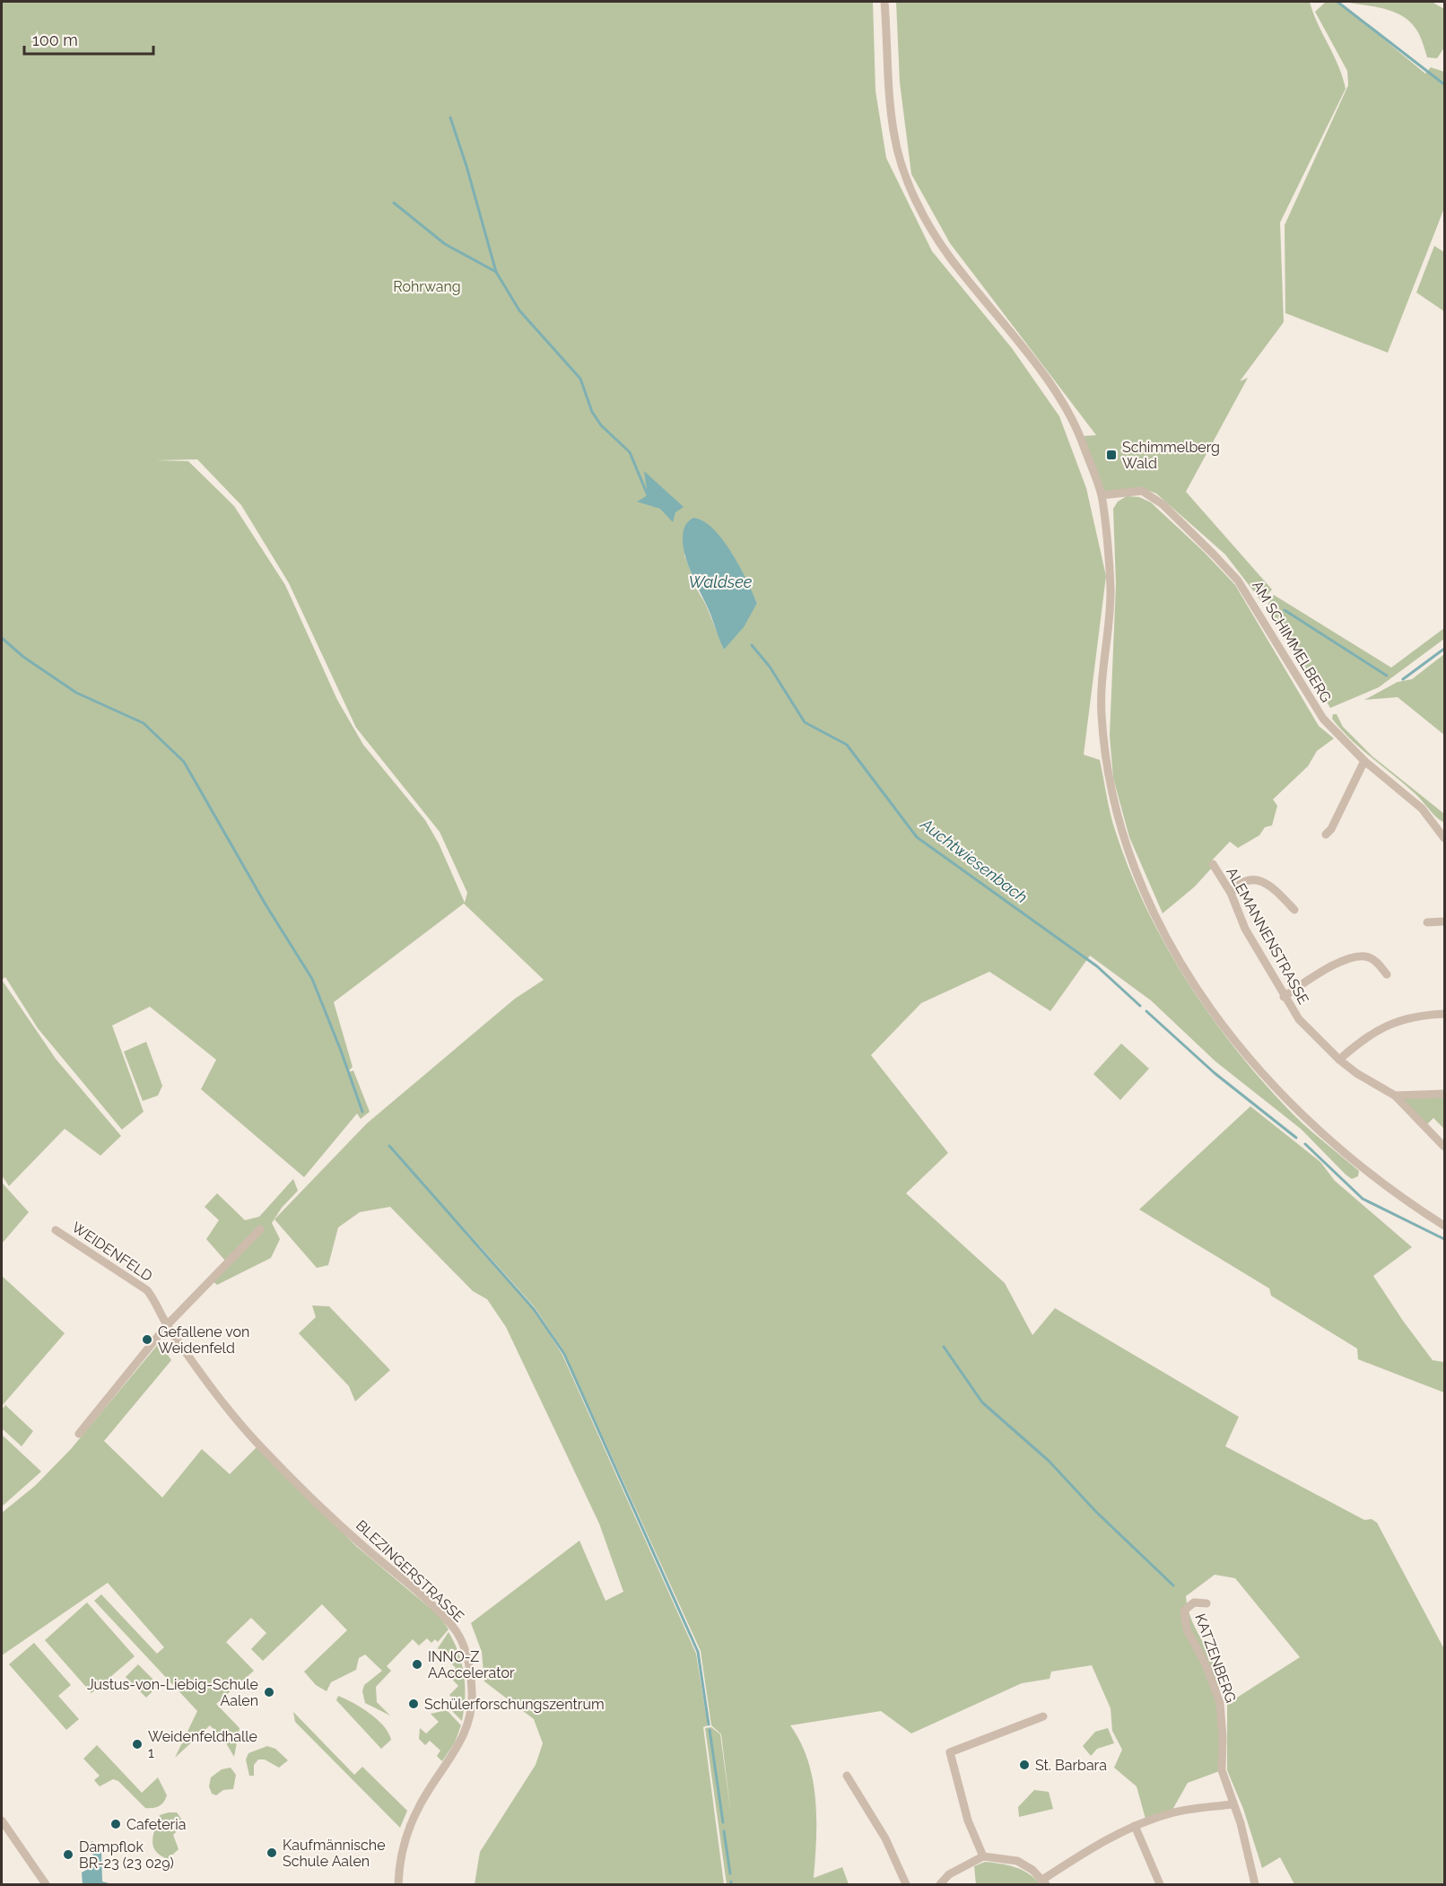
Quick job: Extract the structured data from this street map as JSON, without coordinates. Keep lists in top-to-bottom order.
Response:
{
  "streets": {
    "street": [
      "AM SCHIMMELBERG",
      "ALEMANNENSTRASSE",
      "WEIDENFELD",
      "BLEZINGERSTRASSE",
      "KATZENBERG"
    ]
  },
  "crossings": [
    ["WEIDENFELD", "BLEZINGERSTRASSE"]
  ],
  "water": ["Waldsee", "Auchtwiesenbach"],
  "parks": ["Rohrwang"],
  "places": {
    "transit": ["Schimmelberg Wald"],
    "other": [
      "Gefallene von Weidenfeld",
      "INNO-Z AAccelerator",
      "Justus-von-Liebig-Schule Aalen",
      "Schülerforschungszentrum",
      "Weidenfeldhalle 1",
      "St. Barbara",
      "Cafeteria",
      "Kaufmännische Schule Aalen",
      "Dampflok BR-23 (23 029)"
    ]
  },
  "scale_bar": "100 m"
}
